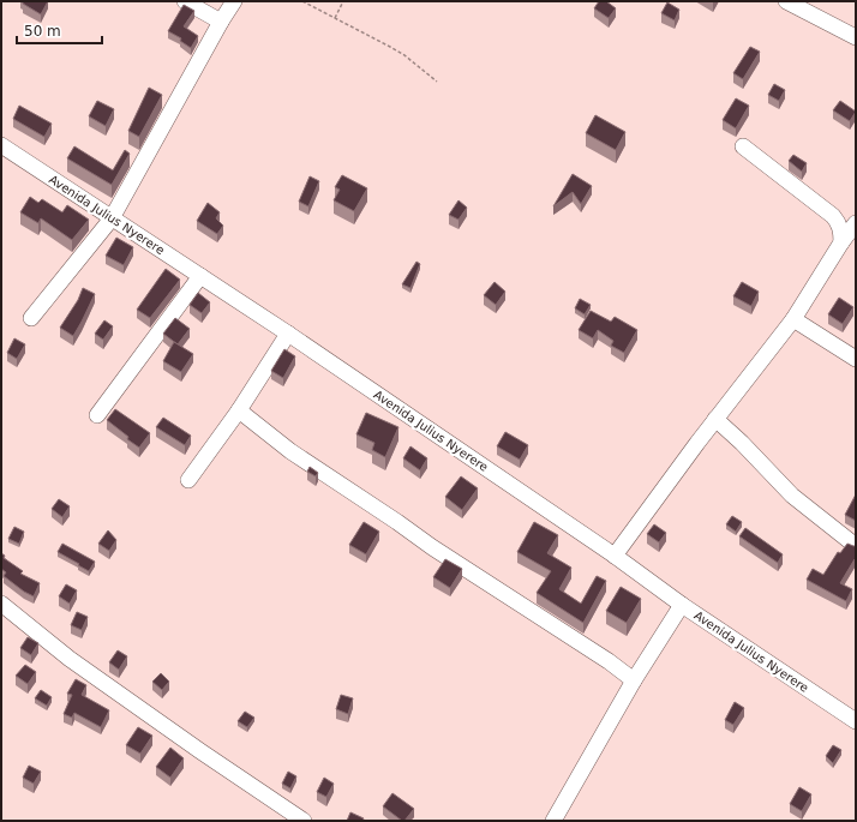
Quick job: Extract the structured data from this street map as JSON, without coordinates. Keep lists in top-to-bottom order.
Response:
{
  "streets": {
    "street": ["Avenida Julius Nyerere"]
  },
  "scale_bar": "50 m"
}
